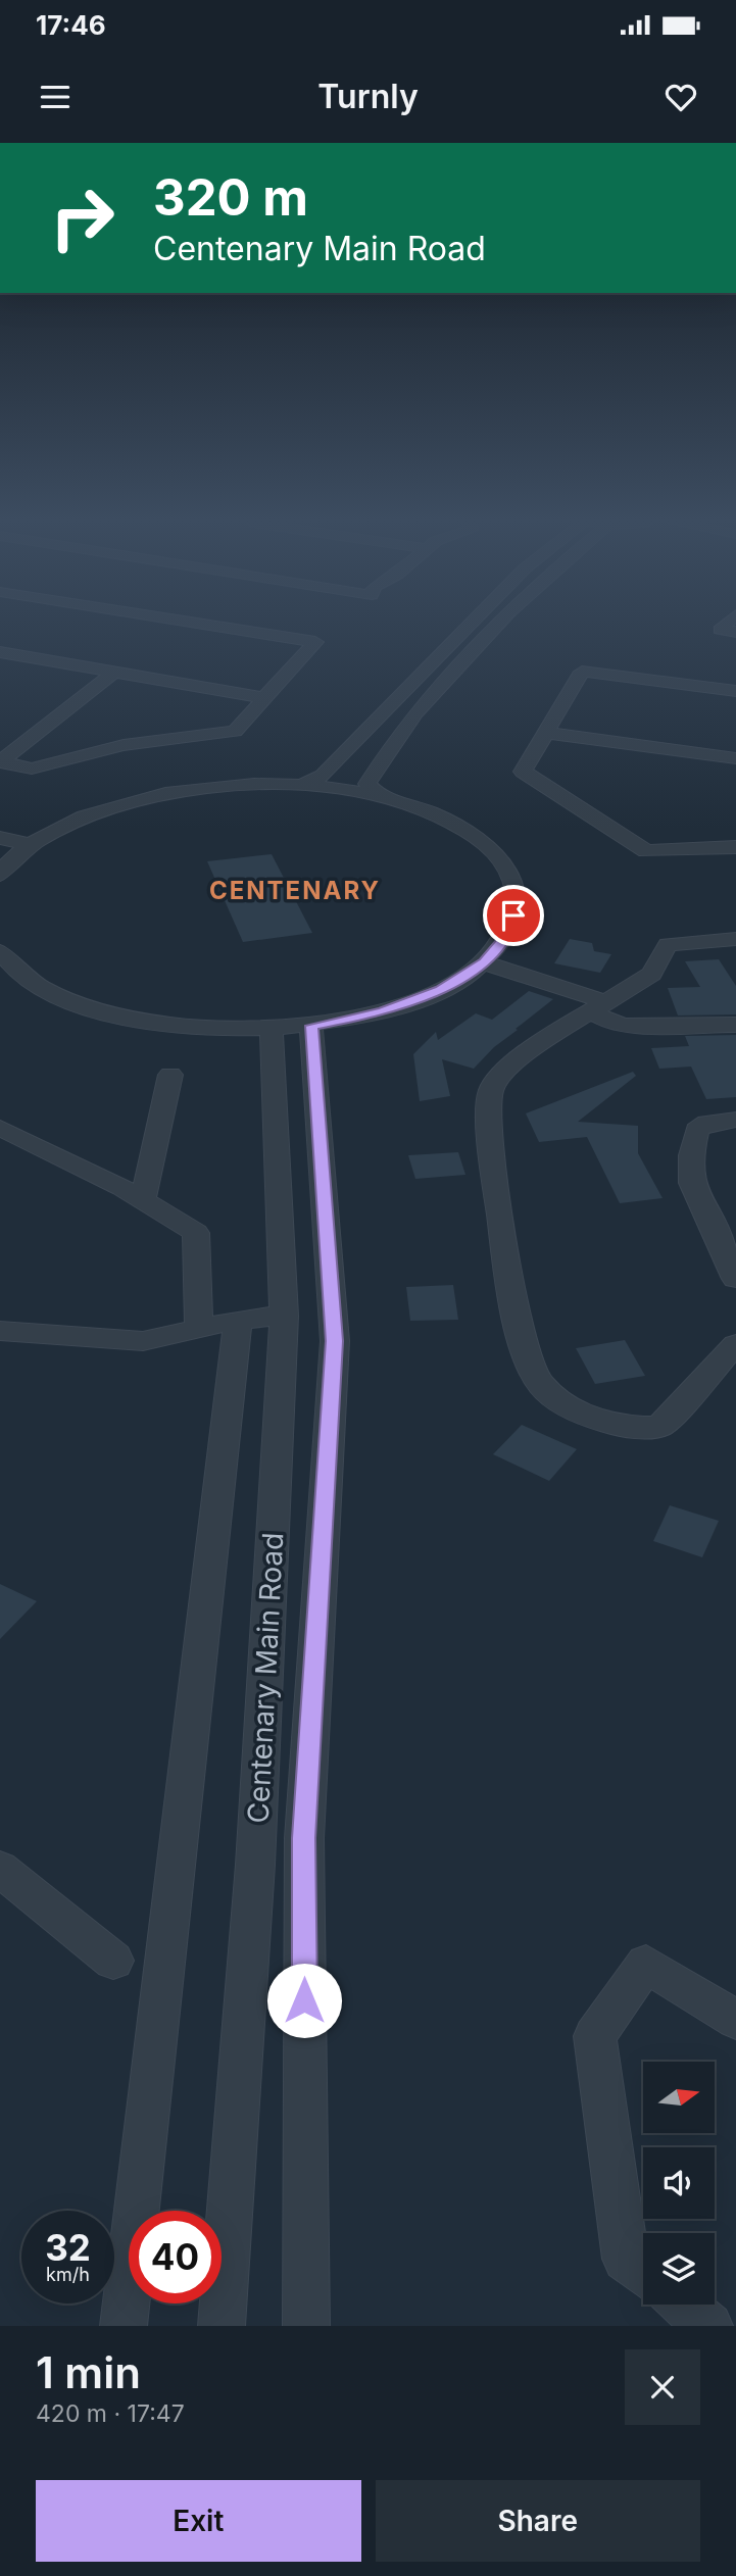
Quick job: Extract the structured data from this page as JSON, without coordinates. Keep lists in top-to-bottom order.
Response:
{
  "streets": {
    "street": ["Centenary Main Road"]
  },
  "districts": ["CENTENARY"],
  "north": "right",
  "page": {
    "status": "17:46",
    "header": "Turnly",
    "turn": ["320 m", "Centenary Main Road"],
    "speed": "32 km/h",
    "limit": "40",
    "heading": ["1 min", "420 m · 17:47"],
    "buttons": ["Exit", "Share"]
  }
}
